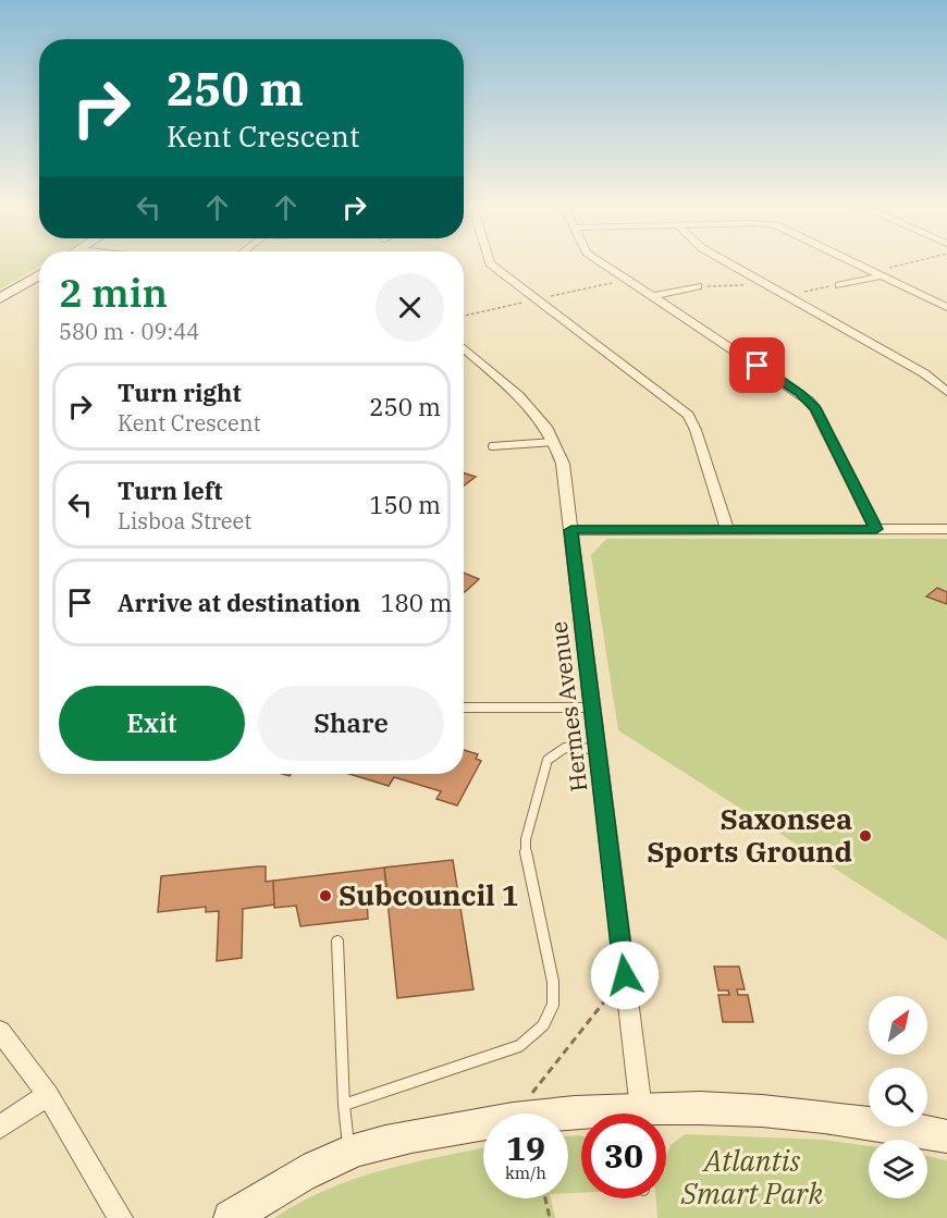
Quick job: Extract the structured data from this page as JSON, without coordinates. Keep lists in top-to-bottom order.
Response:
{
  "streets": {
    "street": ["Hermes Avenue"]
  },
  "parks": ["Atlantis Smart Park"],
  "places": ["Saxonsea Sports Ground", "Subcouncil 1"],
  "north": "top right",
  "page": {
    "turn": ["250 m", "Kent Crescent"],
    "heading": ["2 min", "580 m · 09:44"],
    "list": [
      {
        "name": "Turn right",
        "note": "Kent Crescent",
        "value": "250 m"
      },
      {
        "name": "Turn left",
        "note": "Lisboa Street",
        "value": "150 m"
      },
      {
        "name": "Arrive at destination",
        "value": "180 m"
      }
    ],
    "buttons": ["Exit", "Share"],
    "speed": "19 km/h",
    "limit": "30"
  }
}
